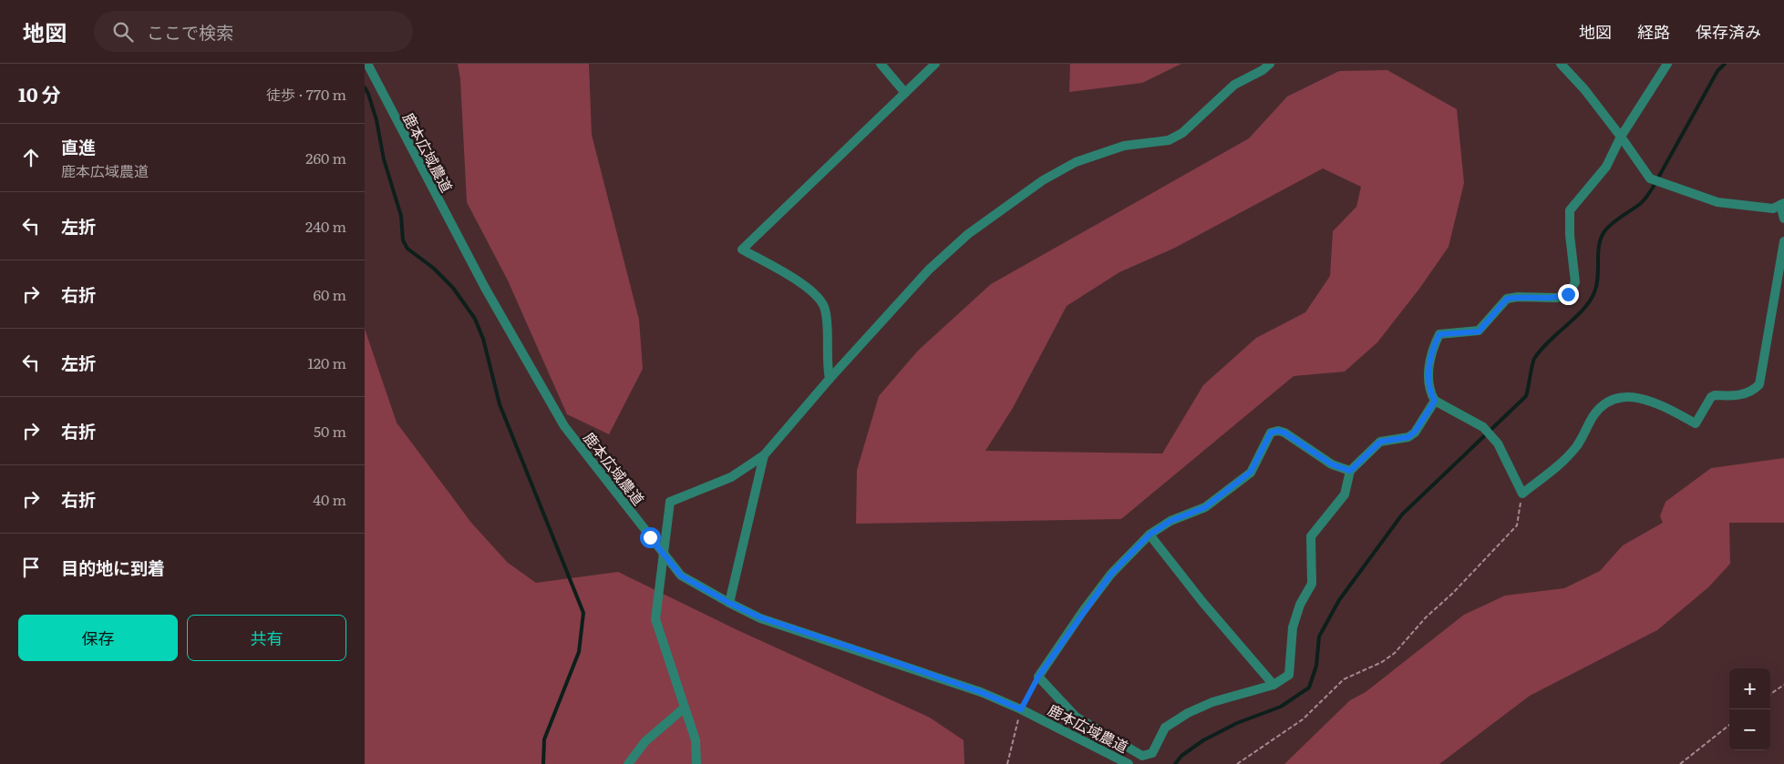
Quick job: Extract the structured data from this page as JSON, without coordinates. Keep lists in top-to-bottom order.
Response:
{
  "streets": {
    "street": ["鹿本広域農道"]
  },
  "page": {
    "header": "地図",
    "search": "ここで検索",
    "nav": ["地図", "経路", "保存済み"],
    "heading": ["10 分", "徒歩 · 770 m"],
    "list": [
      ["直進", "鹿本広域農道", "260 m"],
      ["左折", "240 m"],
      ["右折", "60 m"],
      ["左折", "120 m"],
      ["右折", "50 m"],
      ["右折", "40 m"],
      "目的地に到着"
    ],
    "buttons": ["保存", "共有"],
    "map_buttons": ["+", "−"]
  }
}
